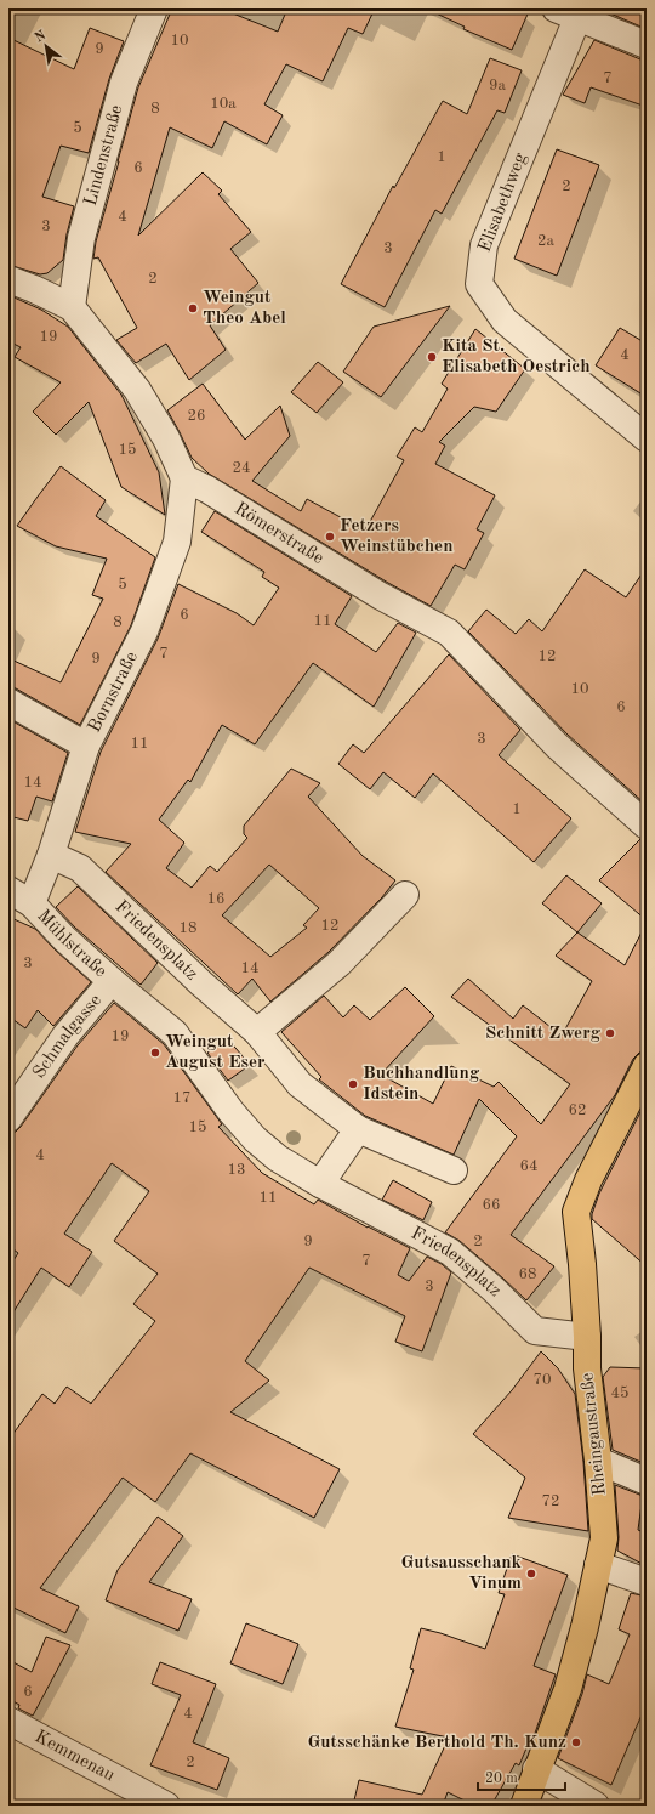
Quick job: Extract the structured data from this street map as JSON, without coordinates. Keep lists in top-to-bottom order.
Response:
{
  "streets": {
    "main road": ["Rheingaustraße"],
    "street": [
      "Lindenstraße",
      "Elisabethweg",
      "Römerstraße",
      "Bornstraße",
      "Friedensplatz",
      "Mühlstraße",
      "Schmalgasse",
      "Kemmenau"
    ]
  },
  "crossings": [
    ["Römerstraße", "Bornstraße"],
    ["Bornstraße", "Friedensplatz"],
    ["Bornstraße", "Mühlstraße"],
    ["Friedensplatz", "Mühlstraße"],
    ["Friedensplatz", "Schmalgasse"],
    ["Friedensplatz", "Rheingaustraße"],
    ["Mühlstraße", "Schmalgasse"]
  ],
  "places": [
    "Weingut Theo Abel",
    "Kita St. Elisabeth Oestrich",
    "Fetzers Weinstübchen",
    "Schnitt Zwerg",
    "Weingut August Eser",
    "Buchhandlung Idstein",
    "Gutsausschank Vinum",
    "Gutsschänke Berthold Th. Kunz"
  ],
  "house_numbers": [
    "10",
    "9",
    "7",
    "9a",
    "10a",
    "8",
    "5",
    "1",
    "6",
    "2",
    "4",
    "3",
    "2a",
    "3",
    "2",
    "19",
    "4",
    "26",
    "15",
    "24",
    "5",
    "6",
    "11",
    "8",
    "7",
    "12",
    "9",
    "10",
    "6",
    "3",
    "11",
    "14",
    "1",
    "16",
    "12",
    "18",
    "3",
    "14",
    "19",
    "17",
    "62",
    "15",
    "4",
    "64",
    "13",
    "11",
    "66",
    "9",
    "2",
    "7",
    "68",
    "3",
    "70",
    "45",
    "72",
    "6",
    "4",
    "2"
  ],
  "scale_bar": "20 m",
  "north": "top left"
}
